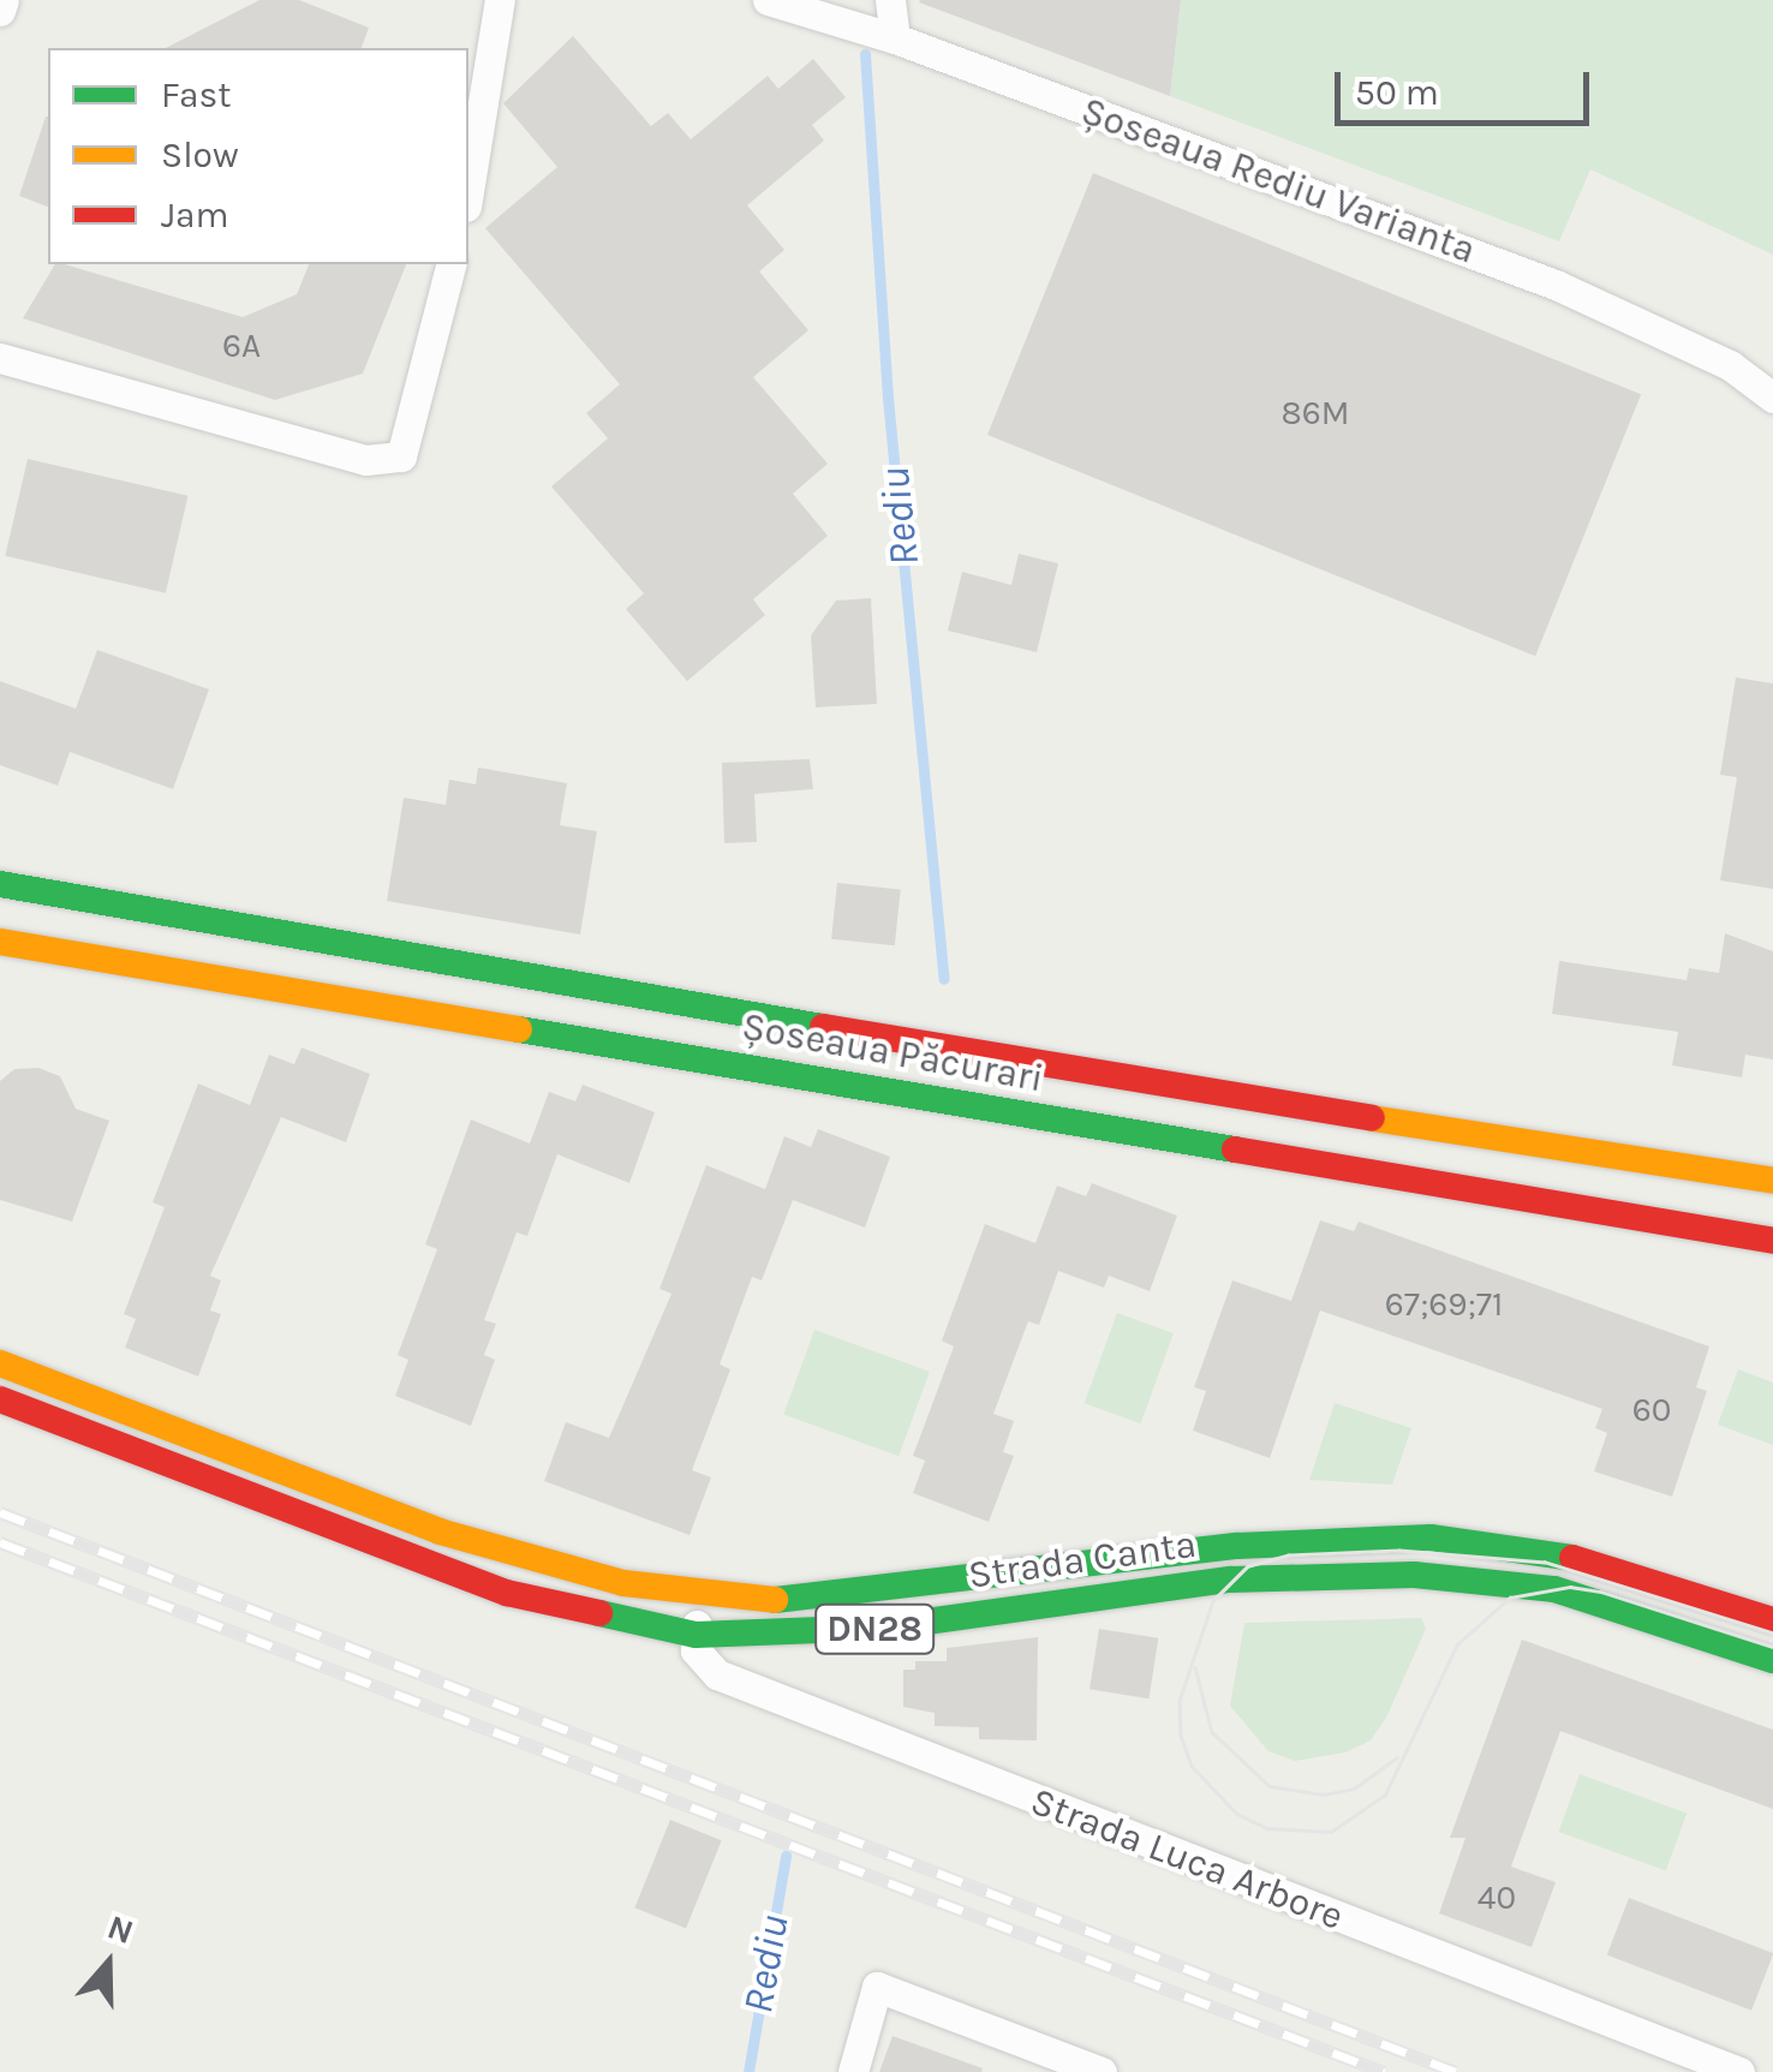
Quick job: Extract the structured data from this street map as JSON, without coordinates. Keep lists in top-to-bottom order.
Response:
{
  "streets": {
    "main road": ["Șoseaua Păcurari", "Strada Canta", "DN28"],
    "street": ["Șoseaua Rediu Varianta", "Strada Luca Arbore"]
  },
  "crossings": [
    ["Strada Canta", "Strada Luca Arbore"]
  ],
  "water": ["Rediu"],
  "house_numbers": [
    "6A",
    "86M",
    "67;69;71",
    "60",
    "40"
  ],
  "legend": ["Fast", "Slow", "Jam"],
  "scale_bar": "50 m",
  "north": "top"
}
